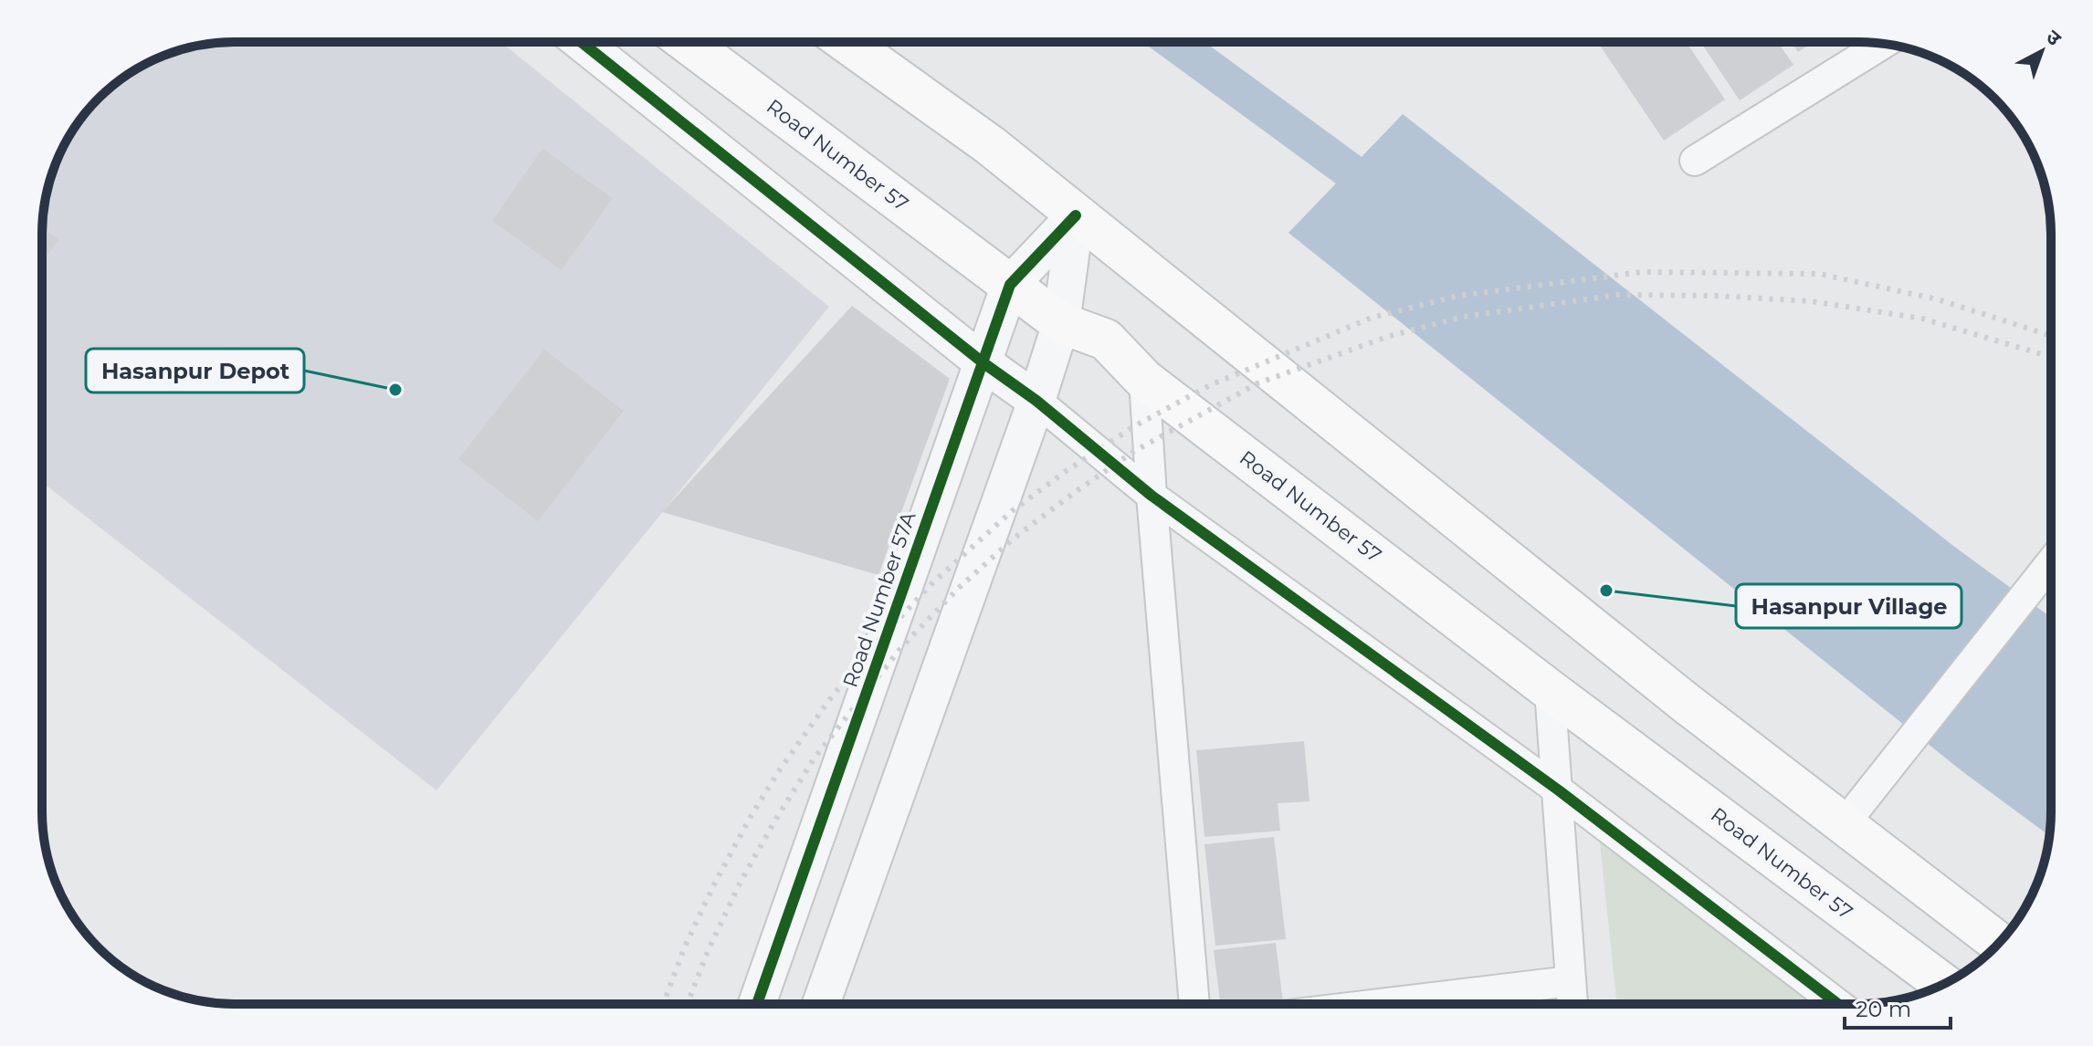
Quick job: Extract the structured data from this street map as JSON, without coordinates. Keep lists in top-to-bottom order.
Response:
{
  "streets": {
    "main road": ["Road Number 57"],
    "street": ["Road Number 57A"]
  },
  "crossings": [
    ["Road Number 57", "Road Number 57A"]
  ],
  "places": ["Hasanpur Depot", "Hasanpur Village"],
  "scale_bar": "20 m",
  "north": "top right"
}
